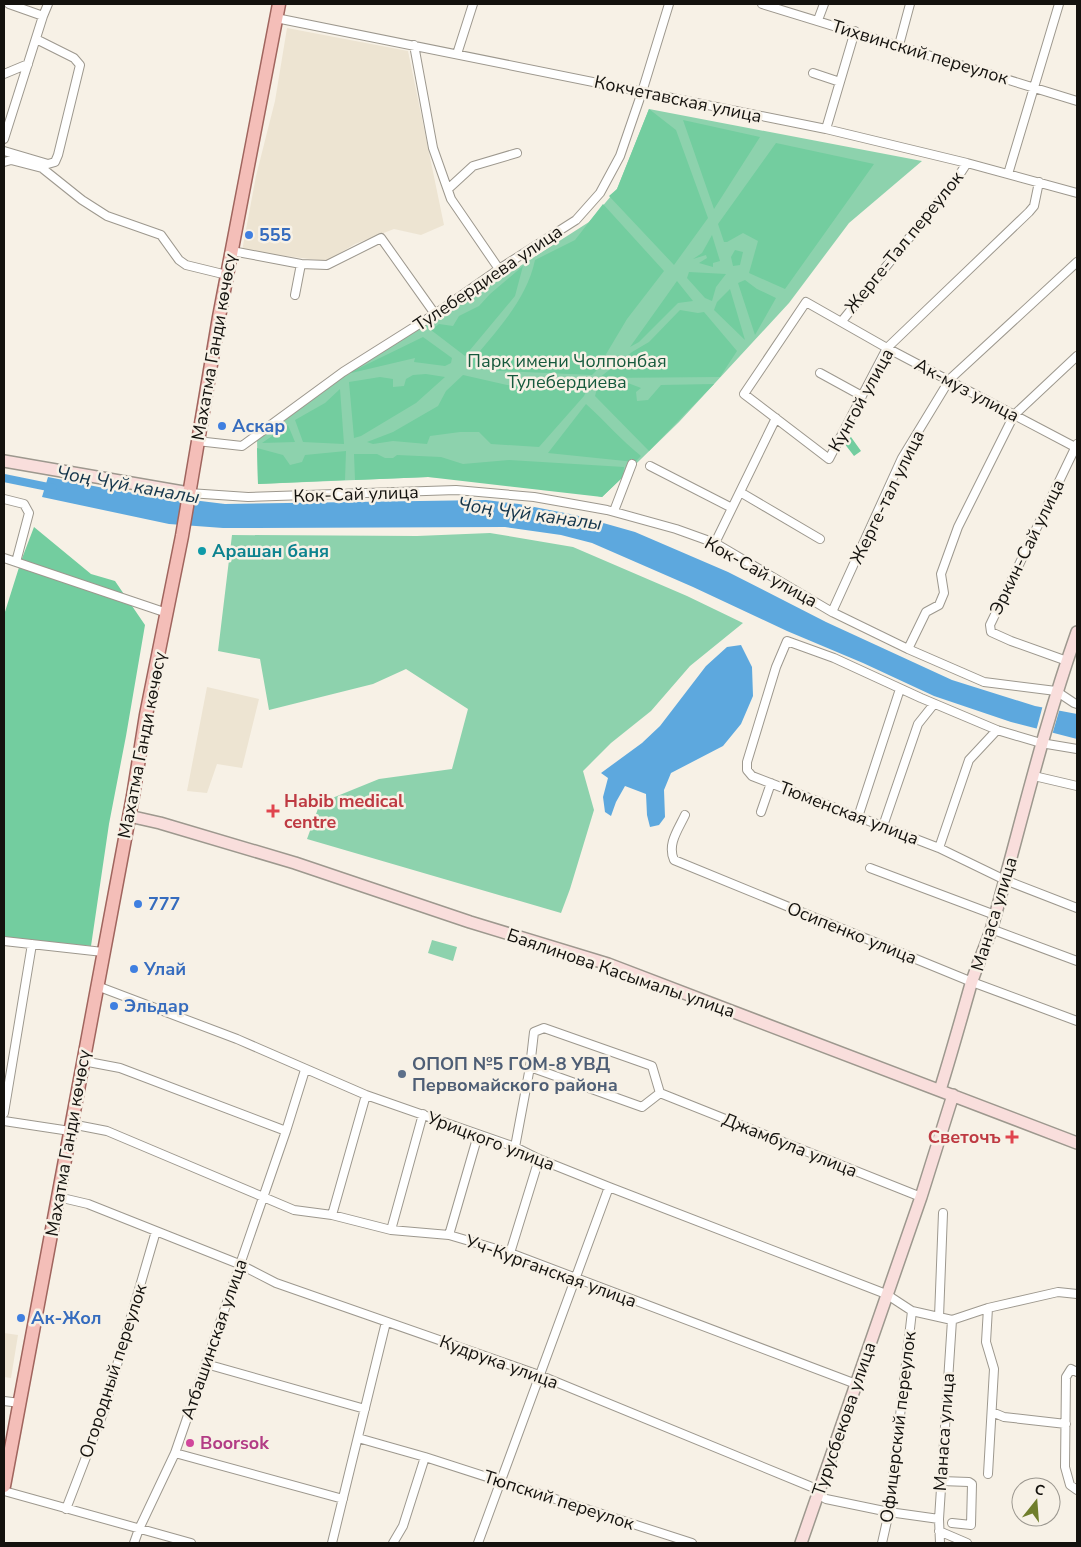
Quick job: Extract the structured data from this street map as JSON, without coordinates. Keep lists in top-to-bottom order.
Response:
{
  "streets": {
    "main road": ["Махатма Ганди көчөсү"],
    "street": [
      "Тихвинский переулок",
      "Кокчетавская улица",
      "Жерге-Тал переулок",
      "Тулебердиева улица",
      "Ак-муз улица",
      "Кунгой улица",
      "Кок-Сай улица",
      "Жерге-тал улица",
      "Эркин-Сай улица",
      "Тюменская улица",
      "Манаса улица",
      "Осипенко улица",
      "Баялинова Касымалы улица",
      "Урицкого улица",
      "Джамбула улица",
      "Уч-Курганская улица",
      "Атбашинская улица",
      "Кудрука улица",
      "Огородный переулок",
      "Турусбекова улица",
      "Офицерский переулок",
      "Тюпский переулок"
    ]
  },
  "crossings": [
    ["Кокчетавская улица", "Жерге-Тал переулок"],
    ["Кокчетавская улица", "Тулебердиева улица"],
    ["Кокчетавская улица", "Махатма Ганди көчөсү"],
    ["Кокчетавская улица", "Кунгой улица"],
    ["Жерге-Тал переулок", "Ак-муз улица"],
    ["Тулебердиева улица", "Махатма Ганди көчөсү"],
    ["Махатма Ганди көчөсү", "Кок-Сай улица"],
    ["Махатма Ганди көчөсү", "Баялинова Касымалы улица"],
    ["Махатма Ганди көчөсү", "Урицкого улица"],
    ["Махатма Ганди көчөсү", "Уч-Курганская улица"],
    ["Махатма Ганди көчөсү", "Кудрука улица"],
    ["Ак-муз улица", "Кунгой улица"],
    ["Ак-муз улица", "Жерге-тал улица"],
    ["Ак-муз улица", "Эркин-Сай улица"],
    ["Кок-Сай улица", "Жерге-тал улица"],
    ["Кок-Сай улица", "Манаса улица"],
    ["Тюменская улица", "Манаса улица"],
    ["Манаса улица", "Осипенко улица"],
    ["Манаса улица", "Баялинова Касымалы улица"],
    ["Манаса улица", "Кудрука улица"],
    ["Урицкого улица", "Атбашинская улица"],
    ["Урицкого улица", "Турусбекова улица"],
    ["Уч-Курганская улица", "Атбашинская улица"],
    ["Уч-Курганская улица", "Турусбекова улица"],
    ["Атбашинская улица", "Кудрука улица"],
    ["Кудрука улица", "Огородный переулок"],
    ["Кудрука улица", "Турусбекова улица"],
    ["Кудрука улица", "Офицерский переулок"]
  ],
  "water": ["Чоң Чүй каналы"],
  "parks": ["Парк имени Чолпонбая Тулебердиева"],
  "places": {
    "other": [
      "555",
      "Аскар",
      "Арашан баня",
      "777",
      "Улай",
      "Эльдар",
      "ОПОП №5 ГОМ-8 УВД Первомайского района",
      "Ак-Жол",
      "Boorsok"
    ],
    "health": ["Habib medical centre", "Светочъ"]
  },
  "north": "top"
}
